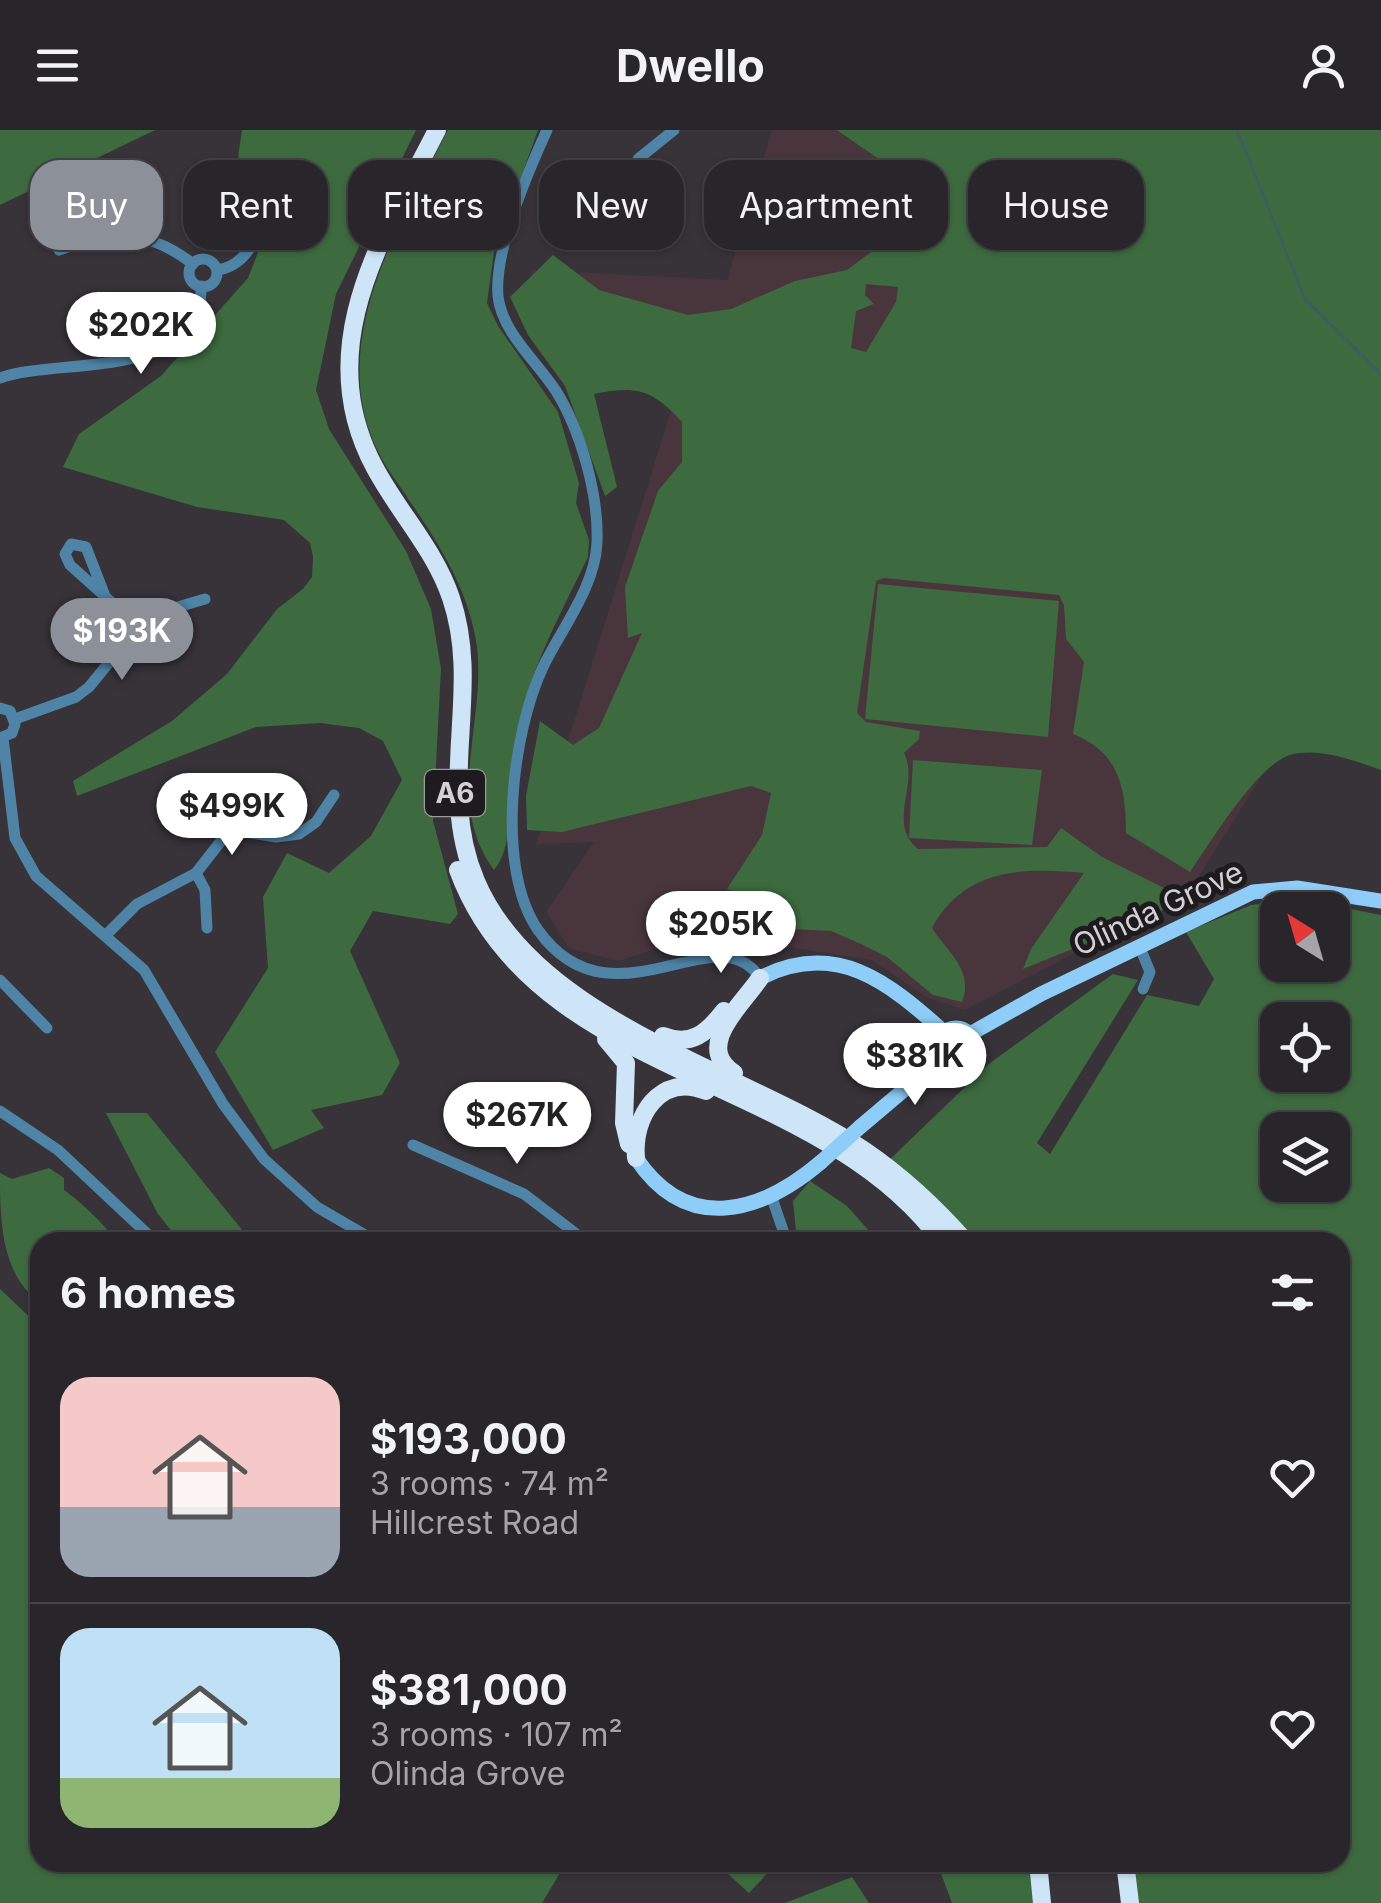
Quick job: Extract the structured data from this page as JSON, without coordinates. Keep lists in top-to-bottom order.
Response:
{
  "streets": {
    "highway": ["A6"],
    "main road": ["Olinda Grove"]
  },
  "north": "top left",
  "page": {
    "header": "Dwello",
    "chip": [
      "Buy",
      "Rent",
      "Filters",
      "New",
      "Apartment",
      "House"
    ],
    "price": [
      "$202K",
      "$193K",
      "$499K",
      "$205K",
      "$381K",
      "$267K"
    ],
    "heading": "6 homes",
    "list": [
      {
        "name": "$193,000",
        "note": "3 rooms · 74 m² · Hillcrest Road"
      },
      {
        "name": "$381,000",
        "note": "3 rooms · 107 m² · Olinda Grove"
      }
    ]
  }
}
